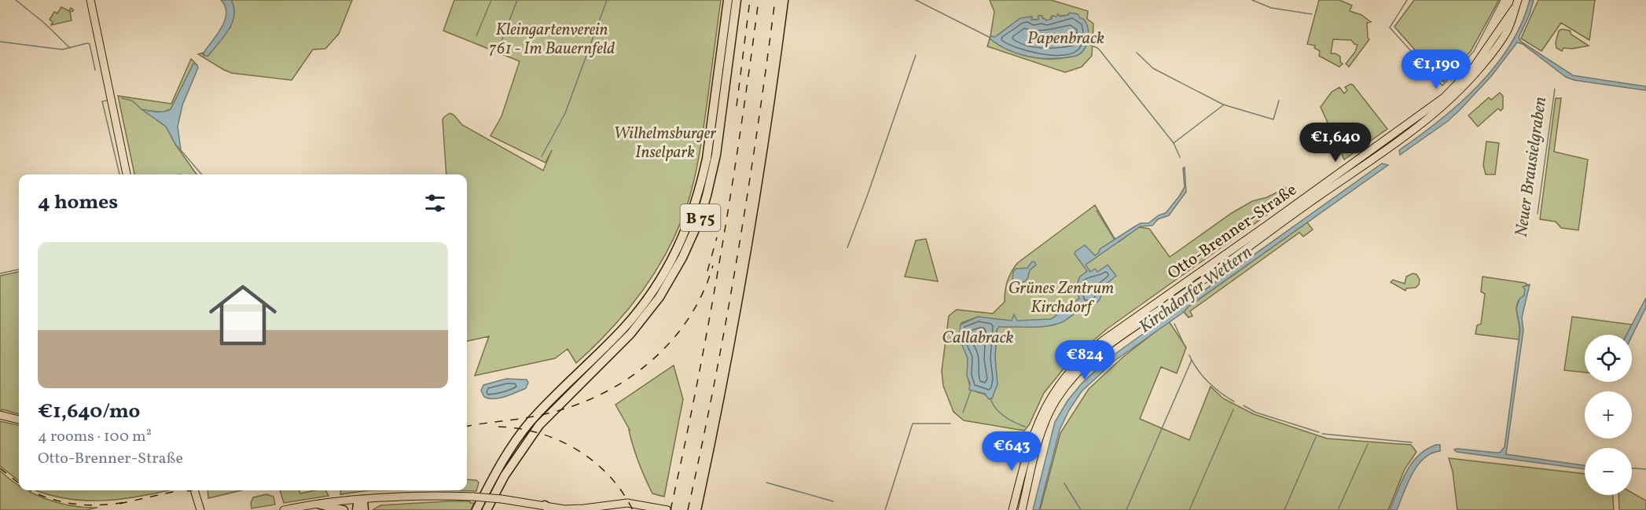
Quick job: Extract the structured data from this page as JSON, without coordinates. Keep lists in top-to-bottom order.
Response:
{
  "streets": {
    "highway": ["B 75"],
    "main road": ["Otto-Brenner-Straße"]
  },
  "water": [
    "Papenbrack",
    "Neuer Brausielgraben",
    "Kirchdorfer Wettern",
    "Callabrack"
  ],
  "parks": ["Kleingartenverein 761 - Im Bauernfeld", "Wilhelmsburger Inselpark", "Grünes Zentrum Kirchdorf"],
  "page": {
    "price": [
      "€1,190",
      "€1,640",
      "€824",
      "€643"
    ],
    "heading": "4 homes",
    "list": [
      {
        "name": "€1,640/mo",
        "note": "4 rooms · 100 m² · Otto-Brenner-Straße"
      }
    ],
    "map_buttons": ["+", "−"]
  }
}
